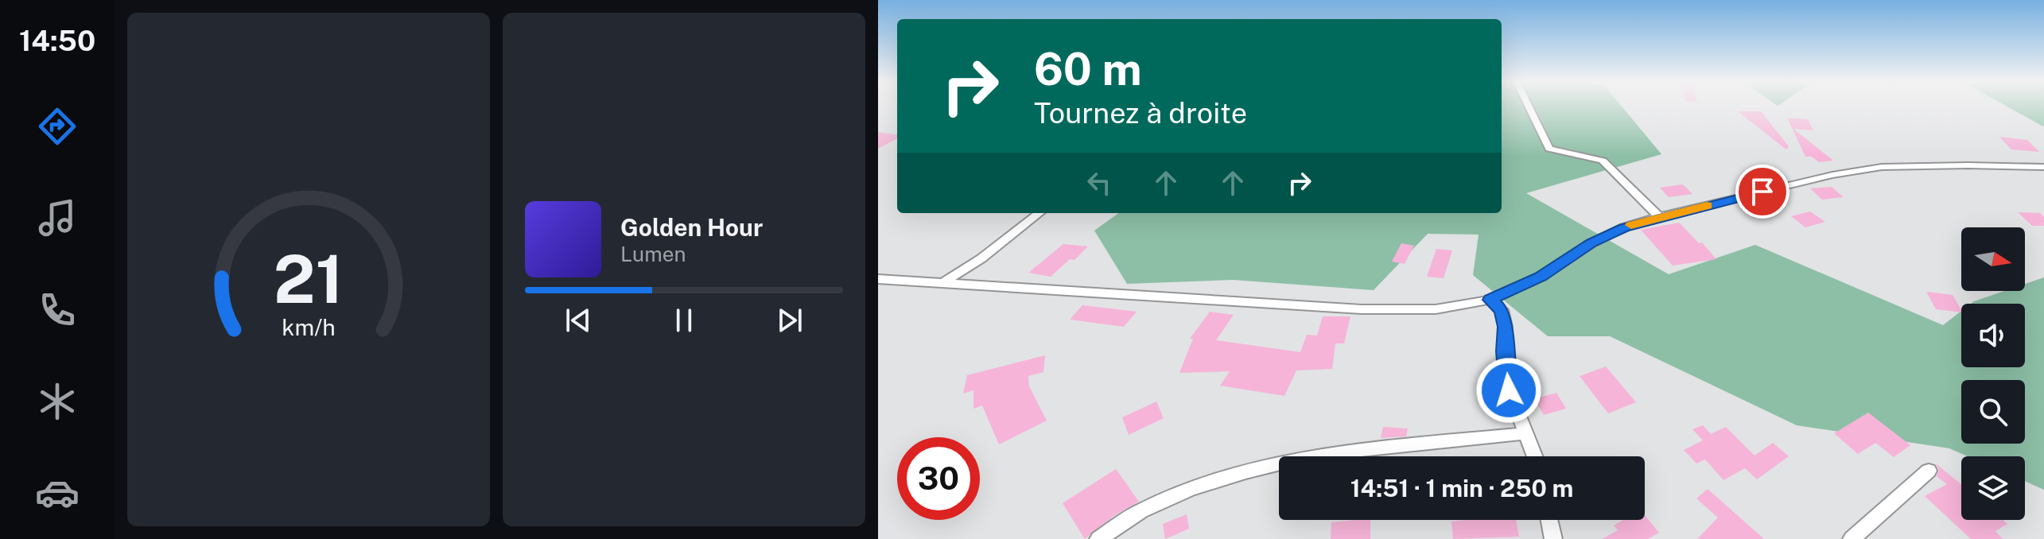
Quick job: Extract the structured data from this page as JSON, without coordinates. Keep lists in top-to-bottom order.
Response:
{
  "north": "right",
  "page": {
    "tabs": "14:50",
    "turn": ["60 m", "Tournez à droite"],
    "song": ["Golden Hour", "Lumen"],
    "limit": "30",
    "trip": "14:51 · 1 min · 250 m",
    "gauge": ["21", "km/h"]
  }
}
